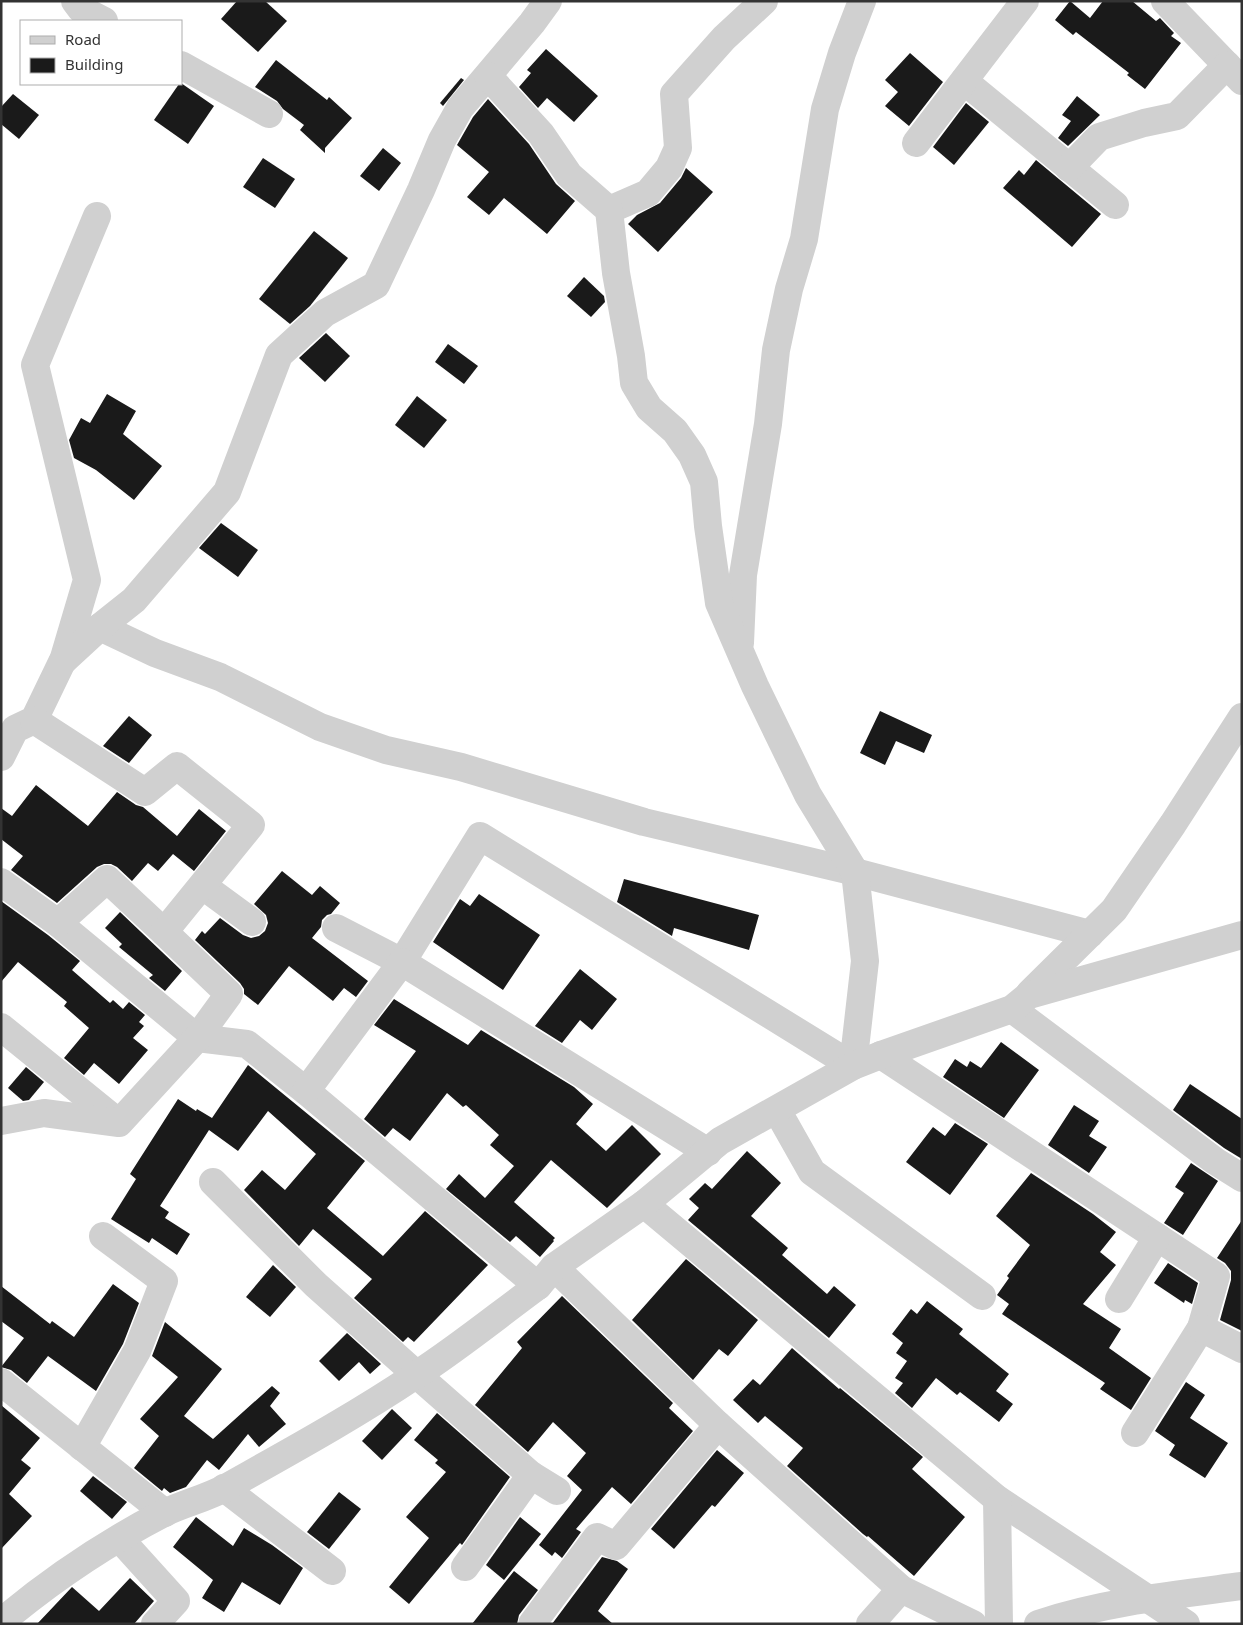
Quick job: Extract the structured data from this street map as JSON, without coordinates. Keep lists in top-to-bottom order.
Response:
{
  "legend": ["Road", "Building"]
}
